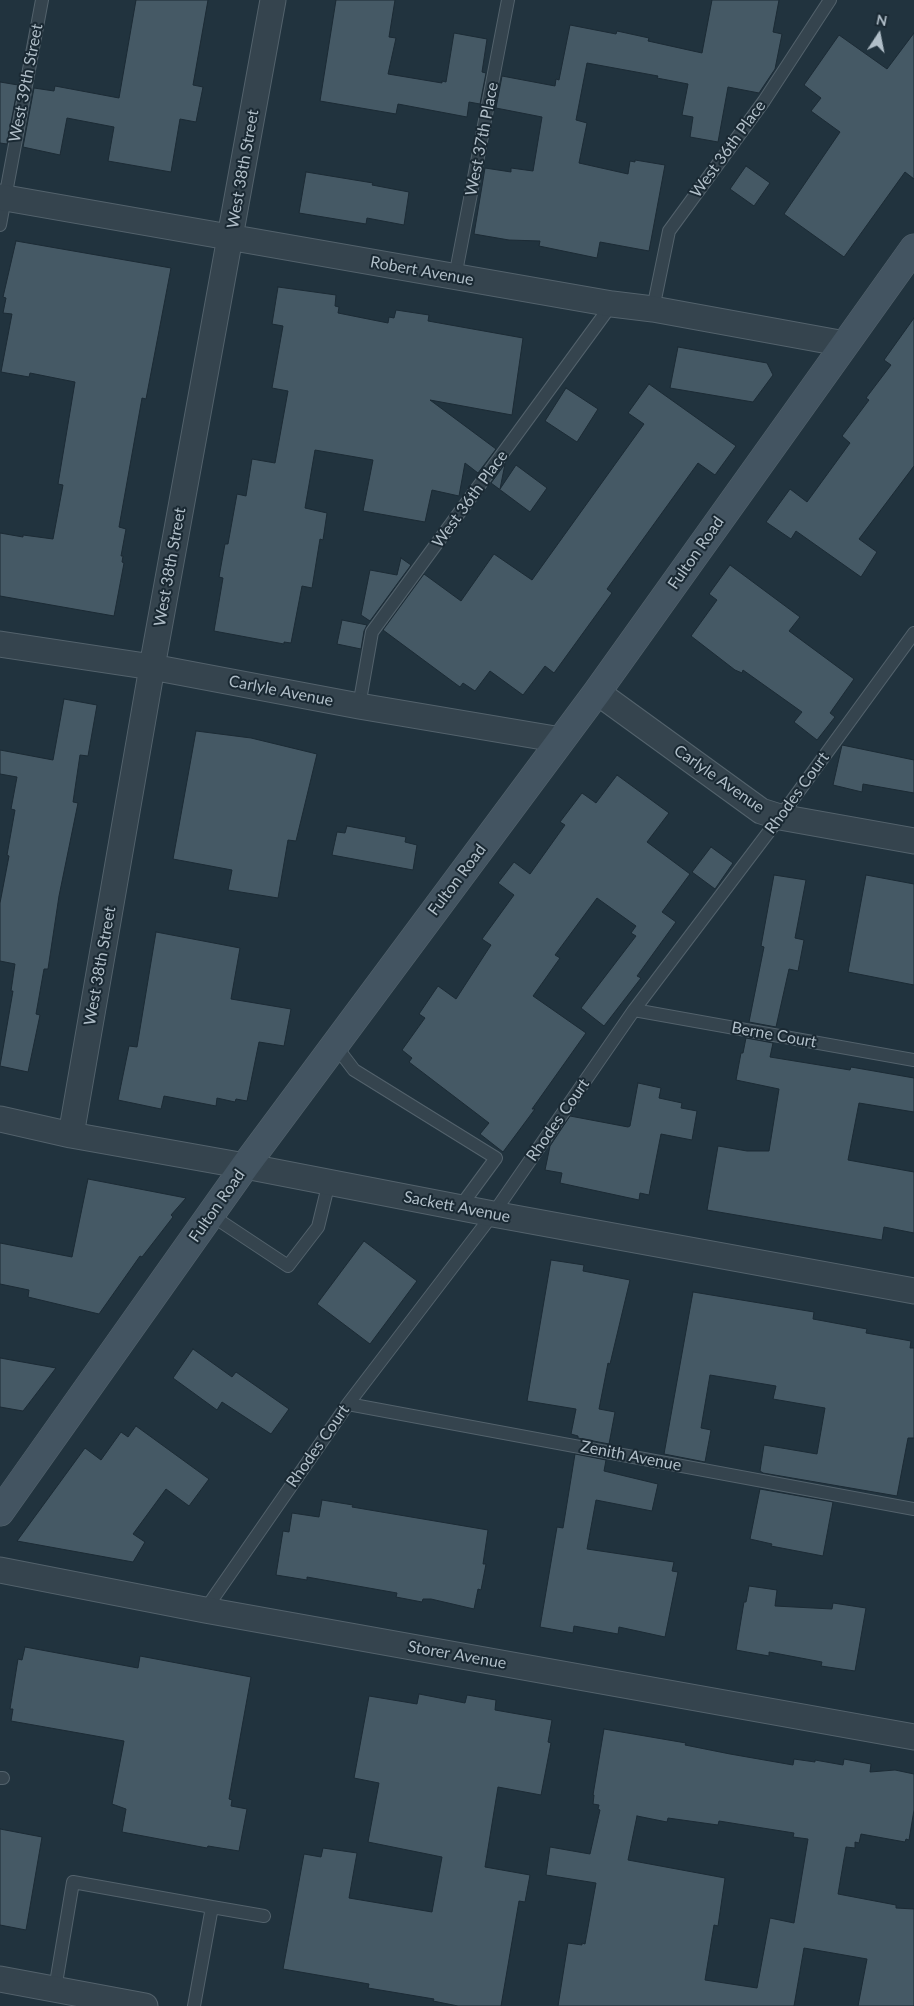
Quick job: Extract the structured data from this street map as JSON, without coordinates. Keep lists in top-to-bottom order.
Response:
{
  "streets": {
    "main road": ["Fulton Road"],
    "street": [
      "West 38th Street",
      "Robert Avenue",
      "Carlyle Avenue",
      "Sackett Avenue",
      "Storer Avenue"
    ],
    "lane": [
      "West 39th Street",
      "West 37th Place",
      "West 36th Place",
      "Rhodes Court",
      "Berne Court",
      "Zenith Avenue"
    ]
  },
  "crossings": [
    ["West 39th Street", "Robert Avenue"],
    ["West 37th Place", "Robert Avenue"],
    ["West 36th Place", "Robert Avenue"],
    ["West 36th Place", "Carlyle Avenue"],
    ["West 38th Street", "Robert Avenue"],
    ["West 38th Street", "Carlyle Avenue"],
    ["West 38th Street", "Sackett Avenue"],
    ["Robert Avenue", "Fulton Road"],
    ["Fulton Road", "Carlyle Avenue"],
    ["Fulton Road", "Sackett Avenue"],
    ["Carlyle Avenue", "Rhodes Court"],
    ["Rhodes Court", "Berne Court"],
    ["Rhodes Court", "Sackett Avenue"],
    ["Rhodes Court", "Zenith Avenue"],
    ["Rhodes Court", "Storer Avenue"]
  ],
  "north": "top"
}
